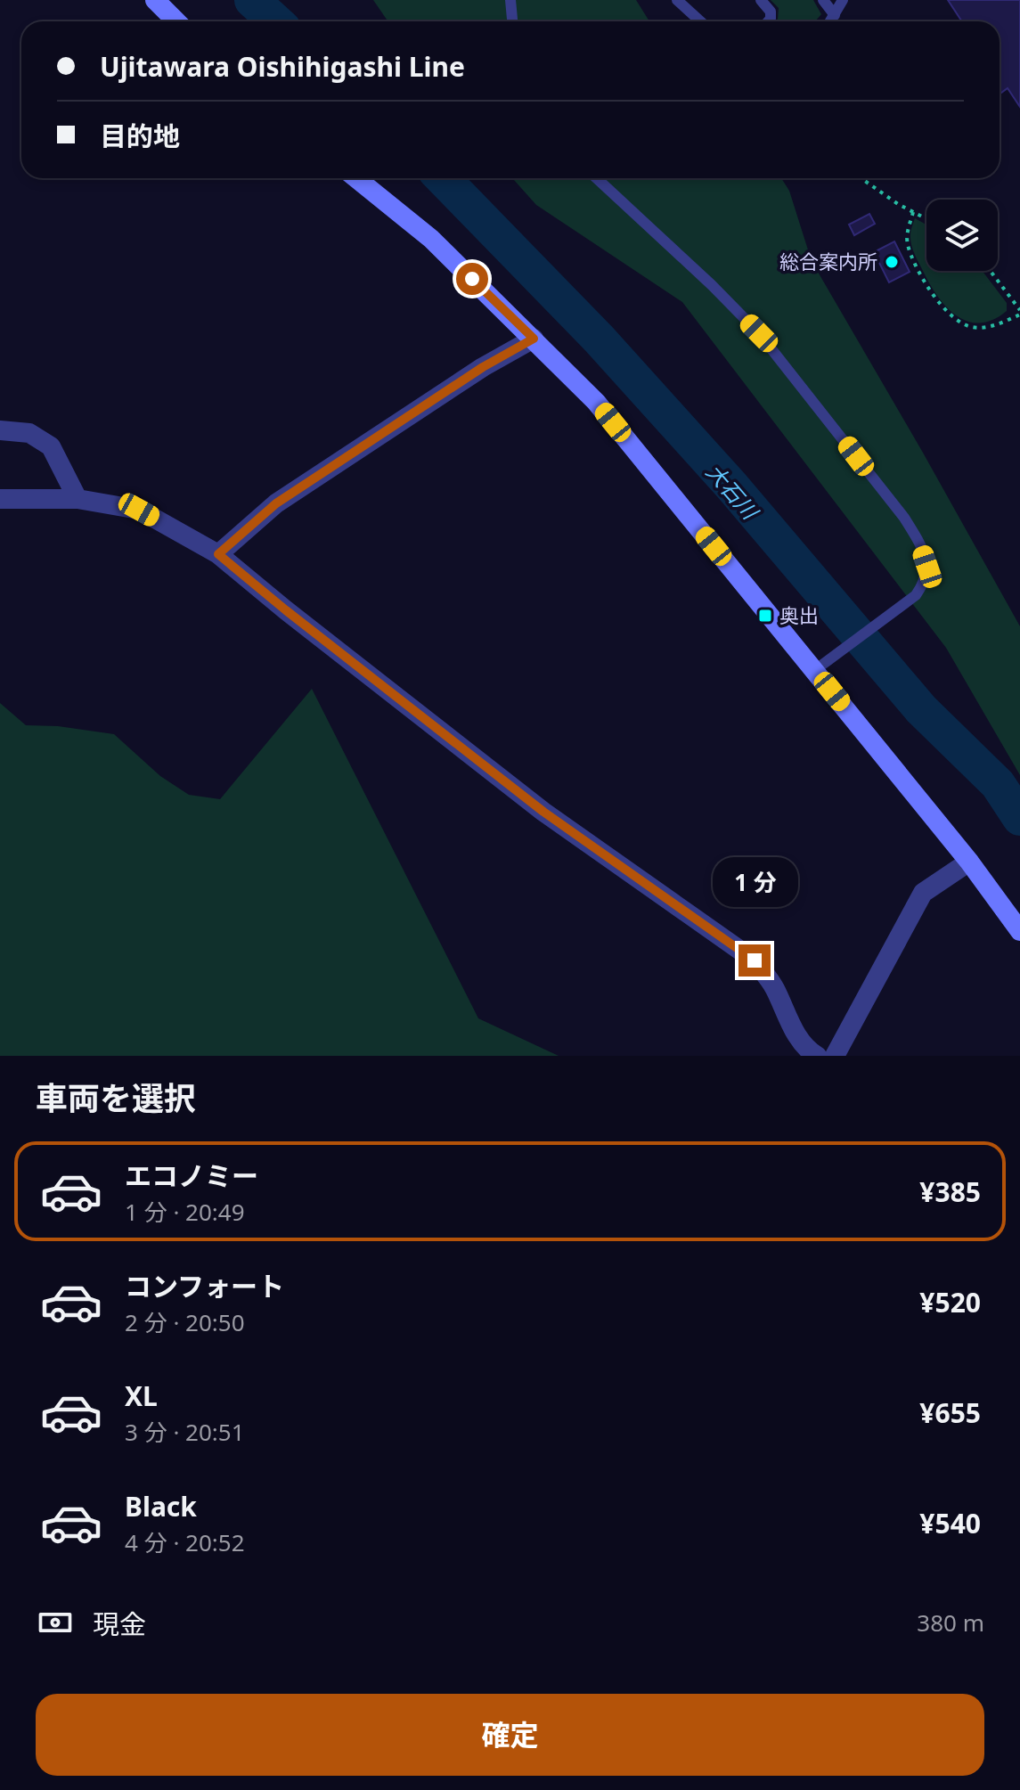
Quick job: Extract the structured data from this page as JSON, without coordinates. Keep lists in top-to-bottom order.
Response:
{
  "water": ["大石川"],
  "places": {
    "other": ["総合案内所"],
    "transit": ["奥出"]
  },
  "page": {
    "banner": ["Ujitawara Oishihigashi Line", "目的地"],
    "bubble": "1 分",
    "heading": "車両を選択",
    "list": [
      {
        "name": "エコノミー",
        "note": "1 分 · 20:49",
        "value": "¥385"
      },
      {
        "name": "コンフォート",
        "note": "2 分 · 20:50",
        "value": "¥520"
      },
      {
        "name": "XL",
        "note": "3 分 · 20:51",
        "value": "¥655"
      },
      {
        "name": "Black",
        "note": "4 分 · 20:52",
        "value": "¥540"
      }
    ],
    "pay": ["現金", "380 m"],
    "buttons": "確定"
  }
}
